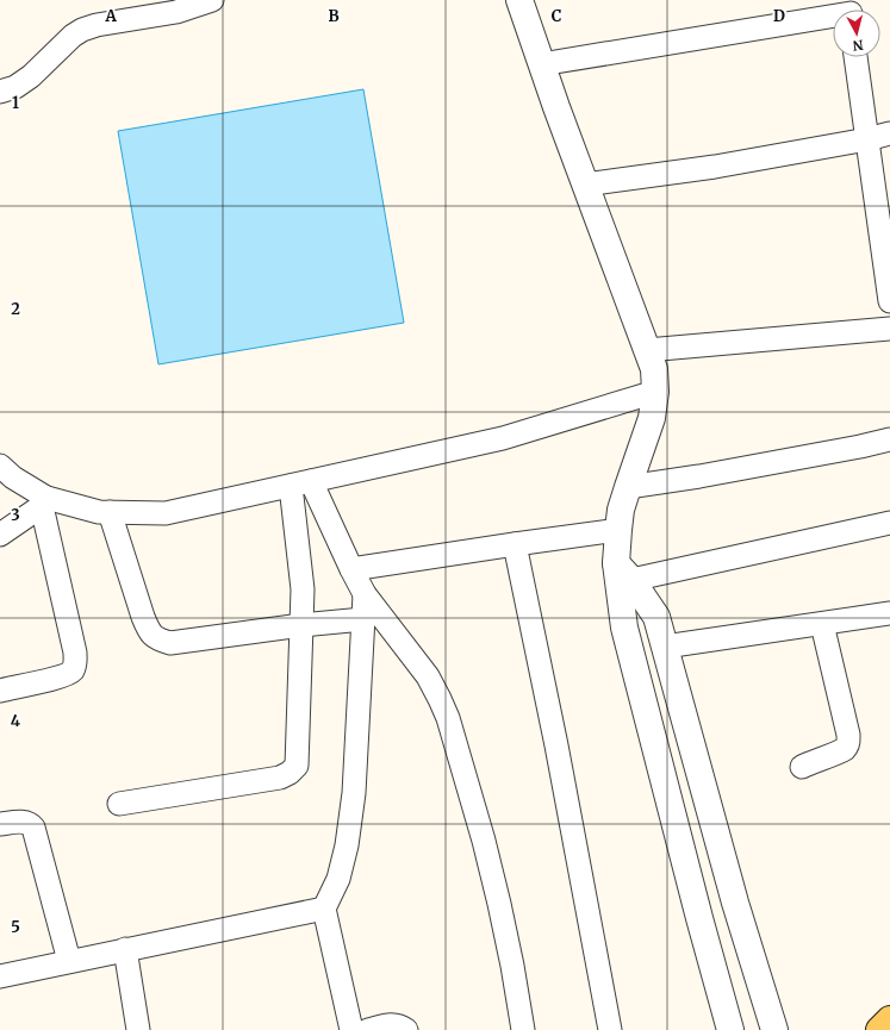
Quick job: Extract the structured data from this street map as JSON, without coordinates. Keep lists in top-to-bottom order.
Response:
{
  "north": "bottom",
  "grid": {
    "columns": [
      "A",
      "B",
      "C",
      "D"
    ],
    "rows": [
      "1",
      "2",
      "3",
      "4",
      "5"
    ]
  }
}
